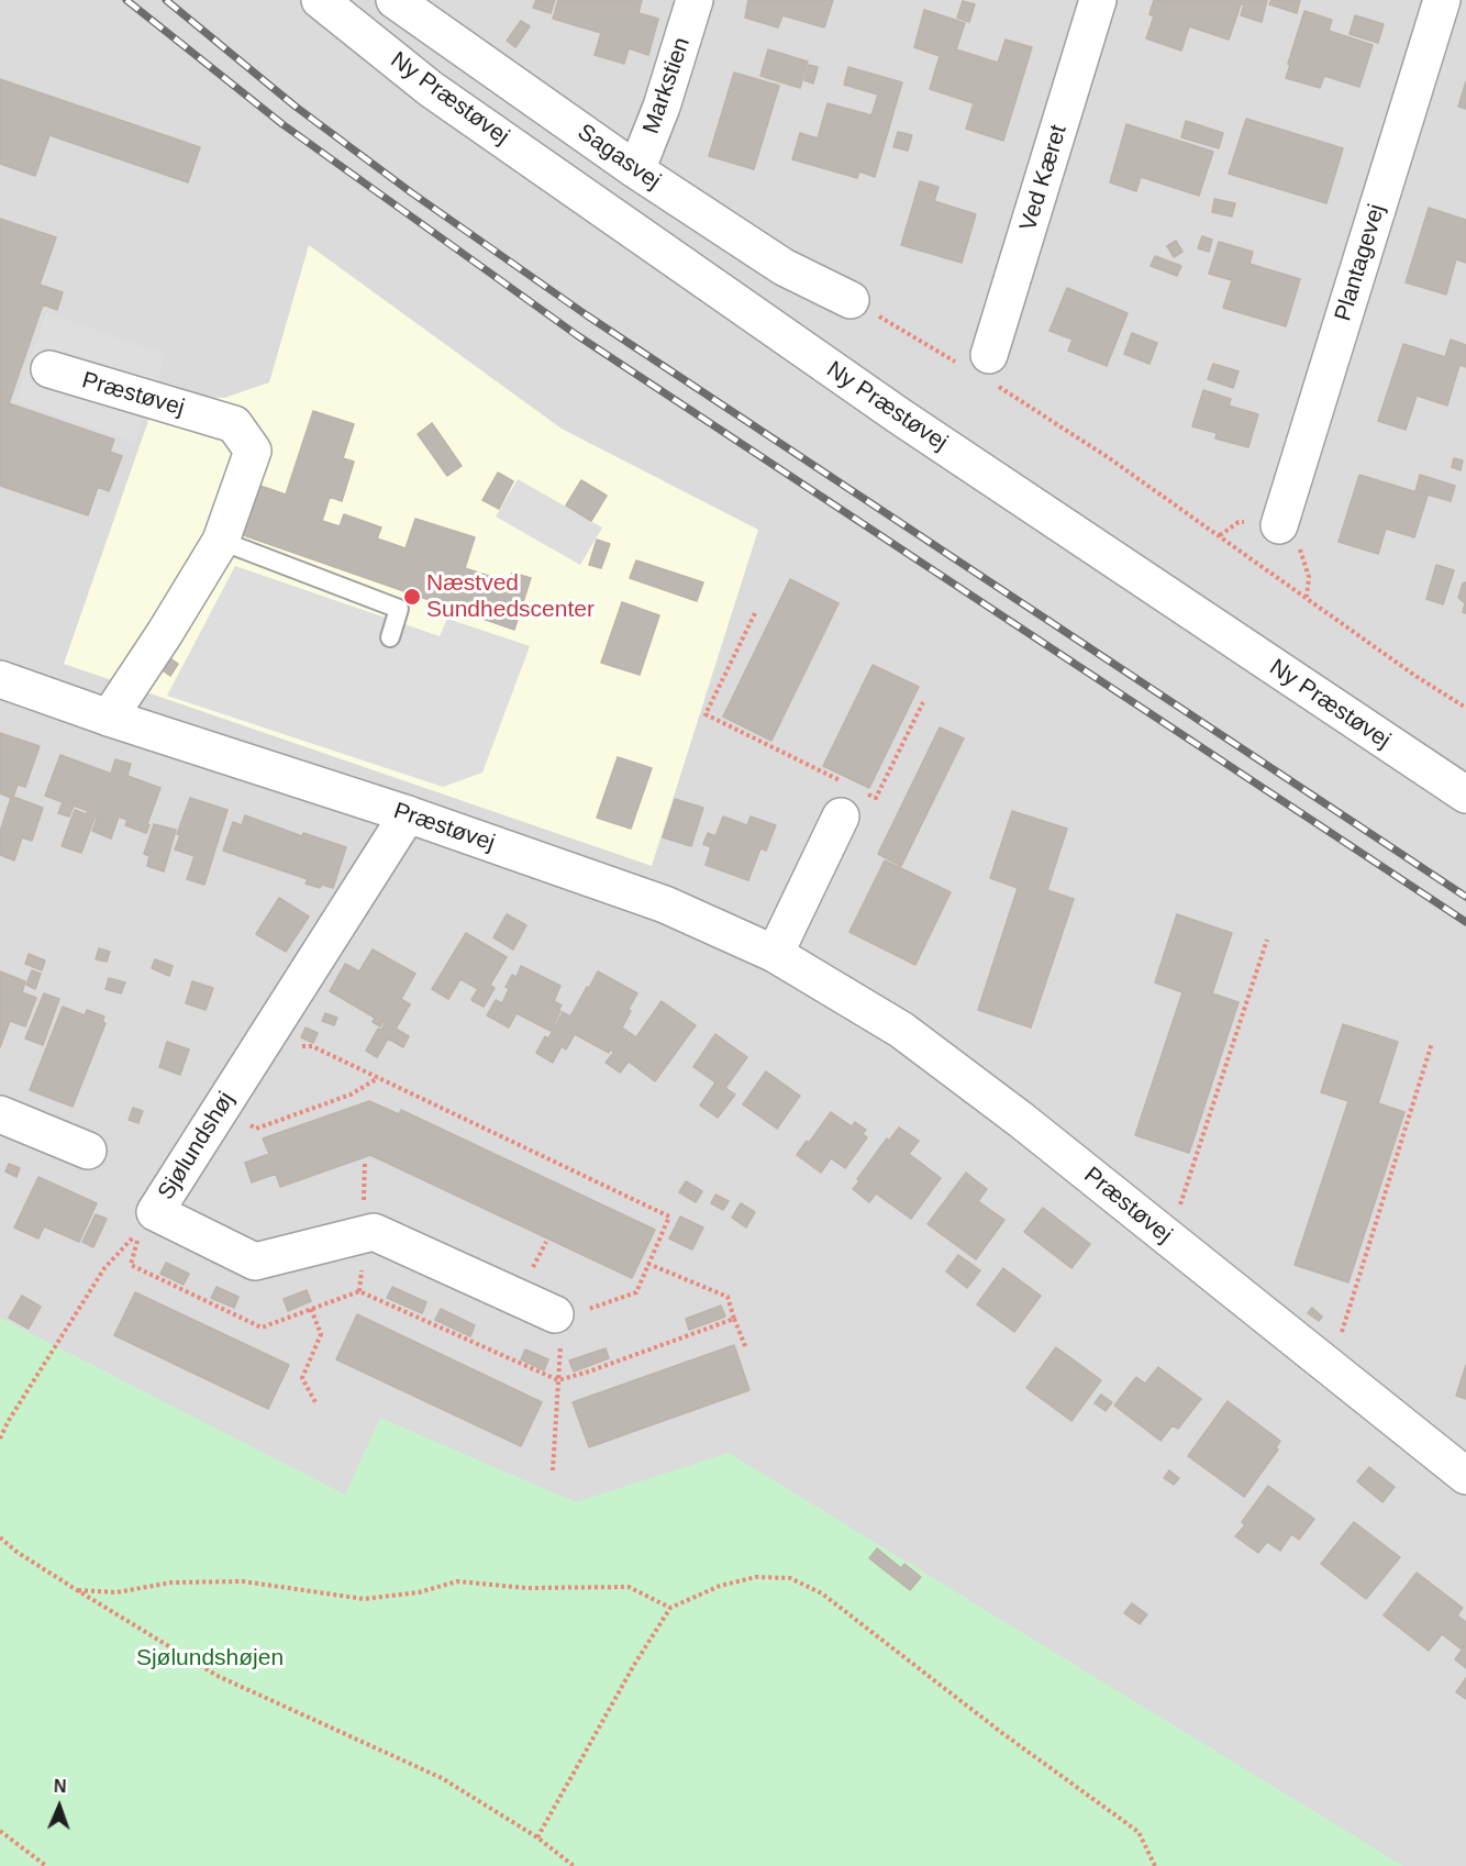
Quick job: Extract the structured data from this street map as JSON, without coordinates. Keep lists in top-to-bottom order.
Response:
{
  "streets": {
    "street": [
      "Markstien",
      "Ny Præstøvej",
      "Sagasvej",
      "Ved Kæret",
      "Plantagevej",
      "Præstøvej",
      "Sjølundshøj"
    ]
  },
  "crossings": [
    ["Markstien", "Sagasvej"],
    ["Præstøvej", "Sjølundshøj"]
  ],
  "parks": ["Sjølundshøjen"],
  "places": ["Næstved Sundhedscenter"],
  "north": "top"
}
